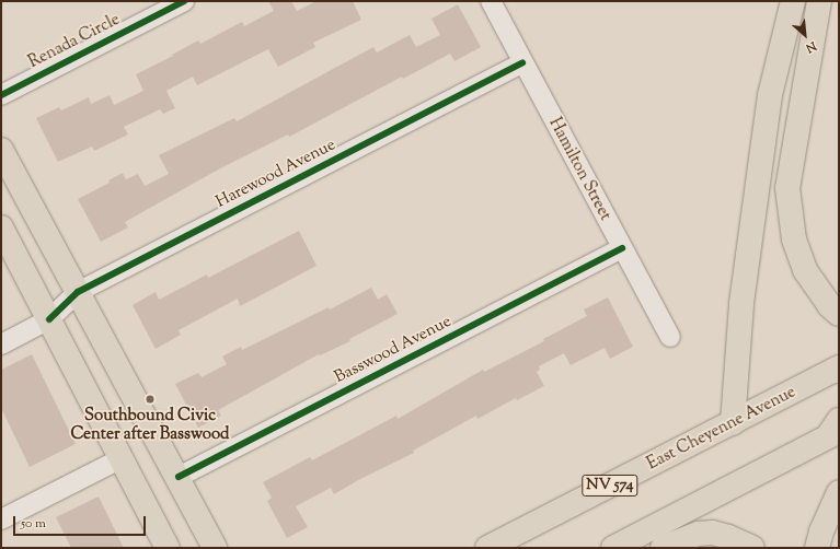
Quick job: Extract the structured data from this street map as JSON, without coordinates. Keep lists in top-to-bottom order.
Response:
{
  "streets": {
    "main road": ["East Cheyenne Avenue", "NV 574"],
    "street": [
      "Renada Circle",
      "Hamilton Street",
      "Harewood Avenue",
      "Basswood Avenue"
    ]
  },
  "crossings": [
    ["Hamilton Street", "Harewood Avenue"],
    ["Hamilton Street", "Basswood Avenue"]
  ],
  "places": ["Southbound Civic Center after Basswood"],
  "scale_bar": "50 m",
  "north": "bottom right"
}
